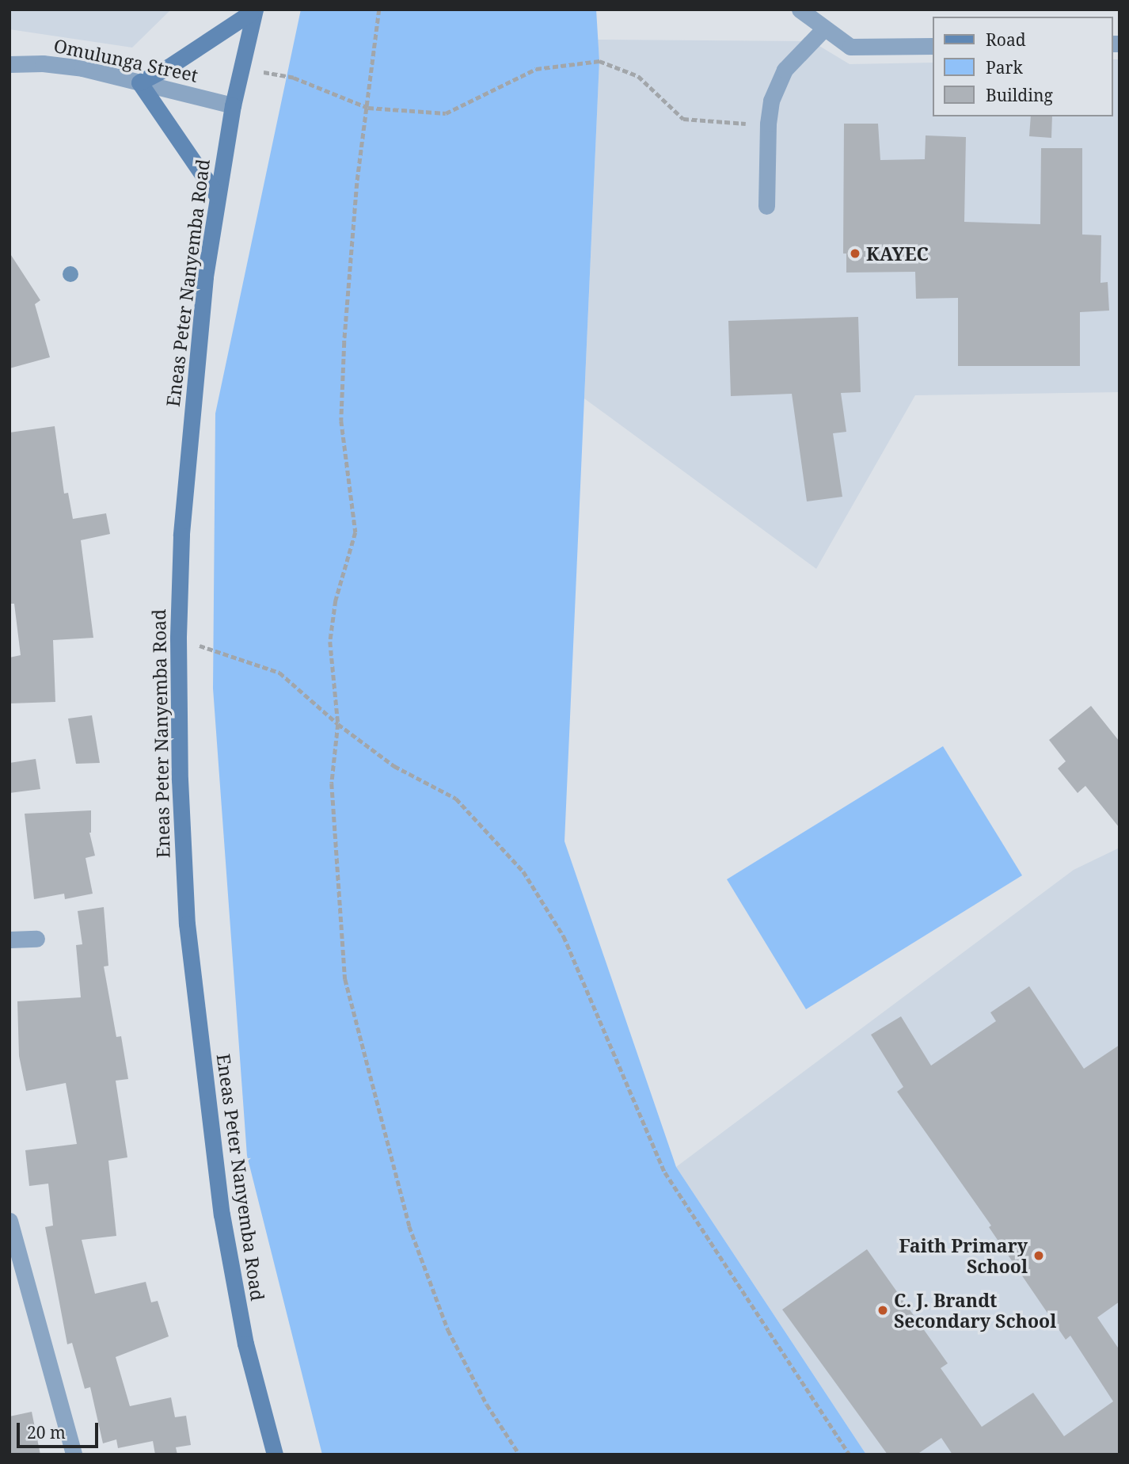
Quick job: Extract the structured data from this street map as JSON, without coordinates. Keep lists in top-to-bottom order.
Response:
{
  "streets": {
    "main road": ["Eneas Peter Nanyemba Road"],
    "street": ["Omulunga Street"]
  },
  "crossings": [
    ["Omulunga Street", "Eneas Peter Nanyemba Road"]
  ],
  "places": ["KAYEC", "Faith Primary School", "C. J. Brandt Secondary School"],
  "legend": ["Road", "Park", "Building"],
  "scale_bar": "20 m"
}
